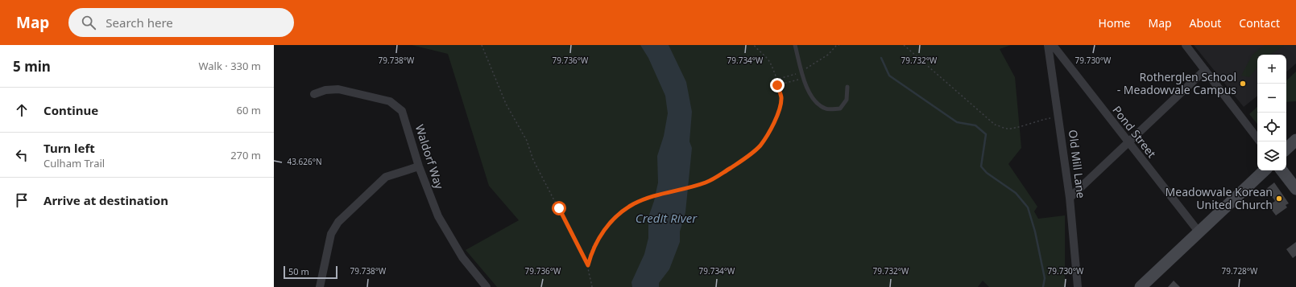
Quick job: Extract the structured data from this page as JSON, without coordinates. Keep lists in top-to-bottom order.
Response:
{
  "streets": {
    "street": ["Pond Street", "Waldorf Way", "Old Mill Lane"]
  },
  "water": ["Credit River"],
  "places": ["Rotherglen School - Meadowvale Campus", "Meadowvale Korean United Church"],
  "scale_bar": "50 m",
  "page": {
    "header": "Map",
    "search": "Search here",
    "nav": [
      "Home",
      "Map",
      "About",
      "Contact"
    ],
    "heading": ["5 min", "Walk · 330 m"],
    "map_buttons": ["+", "−"],
    "list": [
      ["Continue", "60 m"],
      ["Turn left", "Culham Trail", "270 m"],
      "Arrive at destination"
    ],
    "scale": "50 m"
  },
  "coordinates": [
    "79.738°W",
    "79.736°W",
    "79.734°W",
    "79.732°W",
    "79.730°W",
    "43.626°N",
    "79.728°W"
  ]
}
